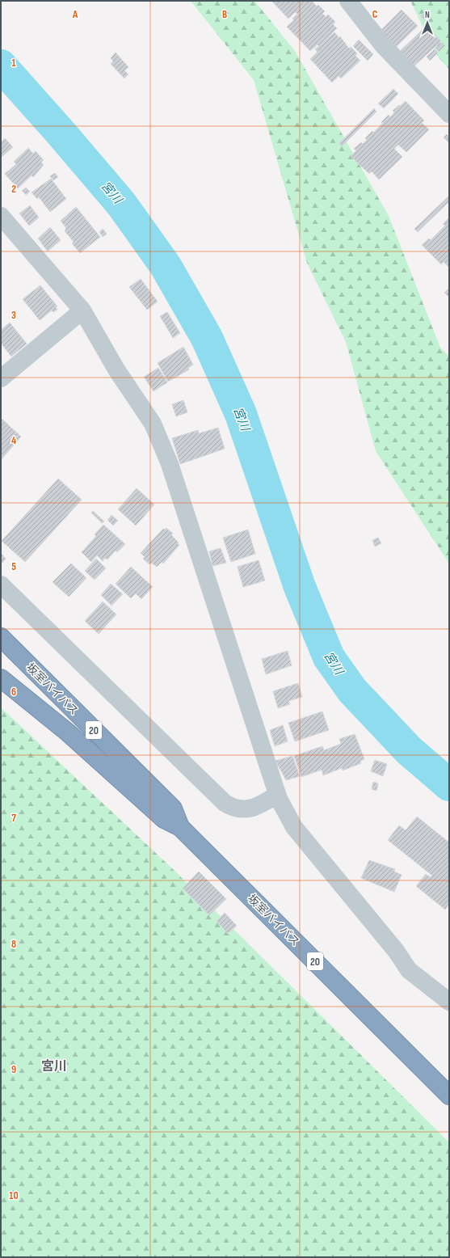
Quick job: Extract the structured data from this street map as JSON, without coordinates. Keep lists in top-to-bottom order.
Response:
{
  "streets": {
    "highway": ["坂室バイパス", "20"]
  },
  "districts": ["宮川"],
  "water": ["宮川"],
  "north": "top",
  "grid": {
    "columns": ["A", "B", "C"],
    "rows": [
      "1",
      "2",
      "3",
      "4",
      "5",
      "6",
      "7",
      "8",
      "9",
      "10"
    ]
  }
}
